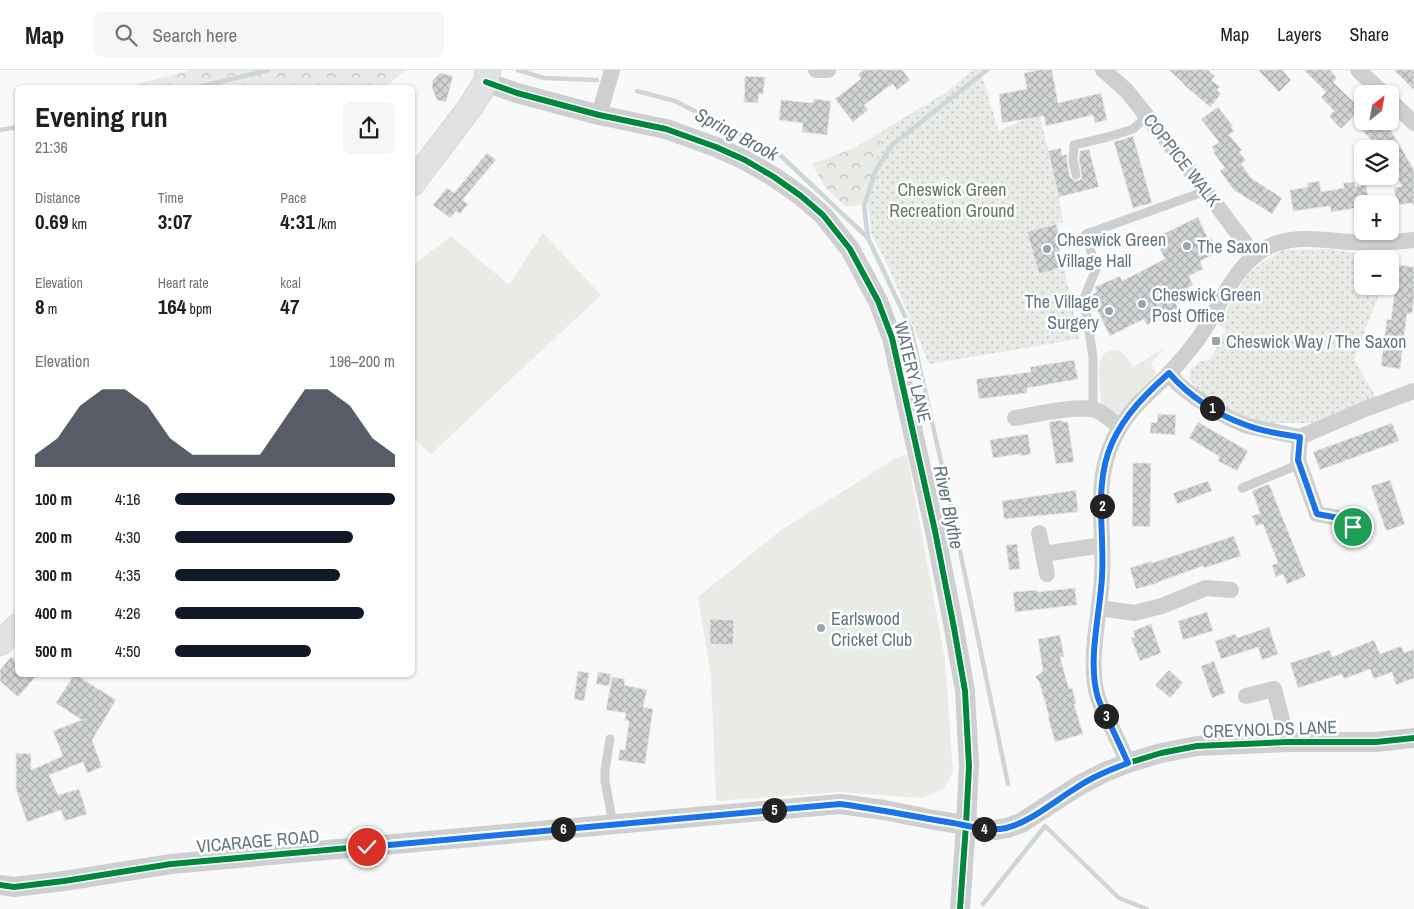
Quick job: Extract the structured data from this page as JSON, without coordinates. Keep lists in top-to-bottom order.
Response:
{
  "streets": {
    "street": [
      "COPPICE WALK",
      "WATERY LANE",
      "CREYNOLDS LANE",
      "VICARAGE ROAD"
    ]
  },
  "crossings": [
    ["WATERY LANE", "CREYNOLDS LANE"],
    ["WATERY LANE", "VICARAGE ROAD"],
    ["CREYNOLDS LANE", "VICARAGE ROAD"]
  ],
  "water": ["Spring Brook", "River Blythe"],
  "parks": ["Cheswick Green Recreation Ground"],
  "places": {
    "other": [
      "The Saxon",
      "Cheswick Green Village Hall",
      "Cheswick Green Post Office",
      "The Village Surgery",
      "Earlswood Cricket Club"
    ],
    "transit": ["Cheswick Way / The Saxon"]
  },
  "north": "top right",
  "page": {
    "header": "Map",
    "search": "Search here",
    "nav": ["Map", "Layers", "Share"],
    "map_buttons": ["+", "−"],
    "heading": ["Evening run", "21:36"],
    "stats": [
      ["Distance", "0.69 km"],
      ["Time", "3:07"],
      ["Pace", "4:31 /km"],
      ["Elevation", "8 m"],
      ["Heart rate", "164 bpm"],
      ["kcal", "47"]
    ],
    "chart": ["Elevation", "196–200 m"],
    "pins": [
      "1",
      "2",
      "3",
      "5",
      "4",
      "6"
    ],
    "list": [
      {
        "name": "100 m",
        "note": "4:16"
      },
      {
        "name": "200 m",
        "note": "4:30"
      },
      {
        "name": "300 m",
        "note": "4:35"
      },
      {
        "name": "400 m",
        "note": "4:26"
      },
      {
        "name": "500 m",
        "note": "4:50"
      }
    ]
  }
}
